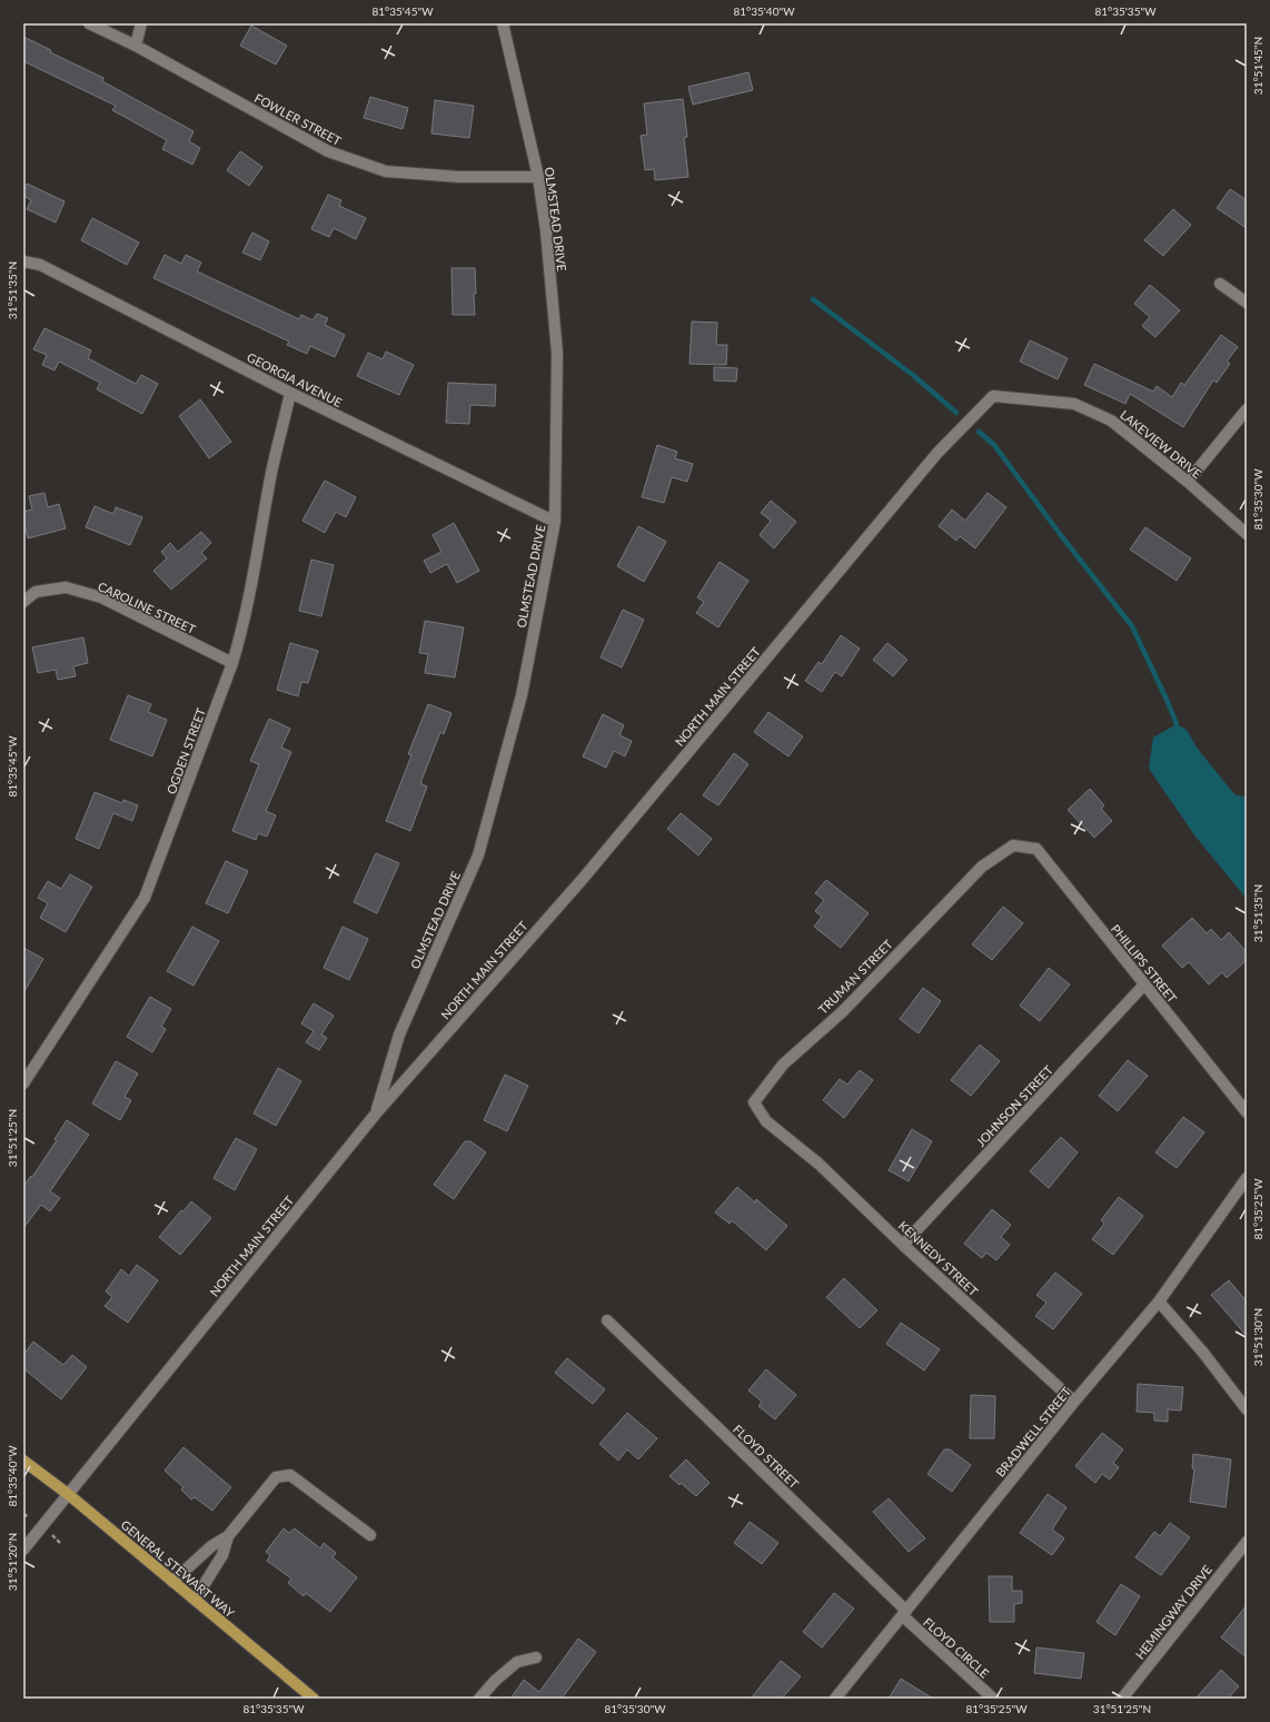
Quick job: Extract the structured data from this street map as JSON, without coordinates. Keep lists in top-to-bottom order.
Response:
{
  "streets": {
    "main road": ["GENERAL STEWART WAY"],
    "street": [
      "FOWLER STREET",
      "OLMSTEAD DRIVE",
      "GEORGIA AVENUE",
      "LAKEVIEW DRIVE",
      "CAROLINE STREET",
      "NORTH MAIN STREET",
      "OGDEN STREET",
      "PHILLIPS STREET",
      "TRUMAN STREET",
      "JOHNSON STREET",
      "KENNEDY STREET",
      "BRADWELL STREET",
      "FLOYD STREET",
      "HEMINGWAY DRIVE",
      "FLOYD CIRCLE"
    ]
  },
  "crossings": [
    ["FOWLER STREET", "OLMSTEAD DRIVE"],
    ["OLMSTEAD DRIVE", "GEORGIA AVENUE"],
    ["OLMSTEAD DRIVE", "NORTH MAIN STREET"],
    ["GEORGIA AVENUE", "OGDEN STREET"],
    ["LAKEVIEW DRIVE", "NORTH MAIN STREET"],
    ["CAROLINE STREET", "OGDEN STREET"],
    ["NORTH MAIN STREET", "GENERAL STEWART WAY"],
    ["PHILLIPS STREET", "TRUMAN STREET"],
    ["PHILLIPS STREET", "JOHNSON STREET"],
    ["TRUMAN STREET", "KENNEDY STREET"],
    ["JOHNSON STREET", "KENNEDY STREET"],
    ["KENNEDY STREET", "BRADWELL STREET"],
    ["BRADWELL STREET", "FLOYD STREET"],
    ["BRADWELL STREET", "FLOYD CIRCLE"],
    ["FLOYD STREET", "FLOYD CIRCLE"]
  ],
  "coordinates": [
    "81°35'45\"W",
    "81°35'40\"W",
    "81°35'35\"W",
    "31°51'45\"N",
    "31°51'35\"N",
    "81°35'30\"W",
    "31°51'25\"N",
    "81°35'25\"W",
    "31°51'30\"N",
    "31°51'20\"N"
  ]
}
